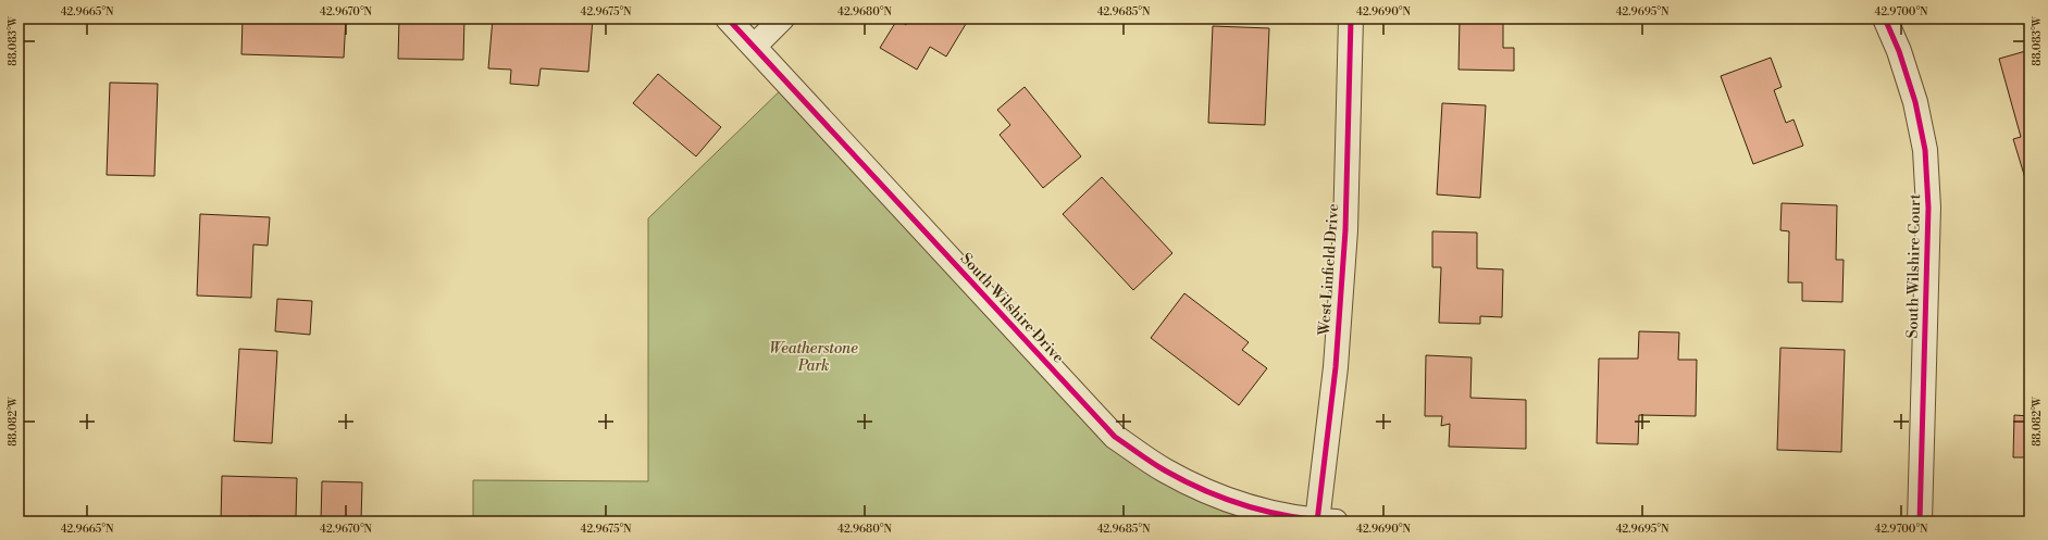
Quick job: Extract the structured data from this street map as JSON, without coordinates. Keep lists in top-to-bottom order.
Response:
{
  "streets": {
    "street": ["South Wilshire Court", "West Linfield Drive", "South Wilshire Drive"]
  },
  "crossings": [
    ["West Linfield Drive", "South Wilshire Drive"]
  ],
  "parks": ["Weatherstone Park"],
  "coordinates": [
    "42.9665°N",
    "42.9670°N",
    "42.9675°N",
    "42.9680°N",
    "42.9685°N",
    "42.9690°N",
    "42.9695°N",
    "42.9700°N",
    "88.083°W",
    "88.082°W"
  ]
}
